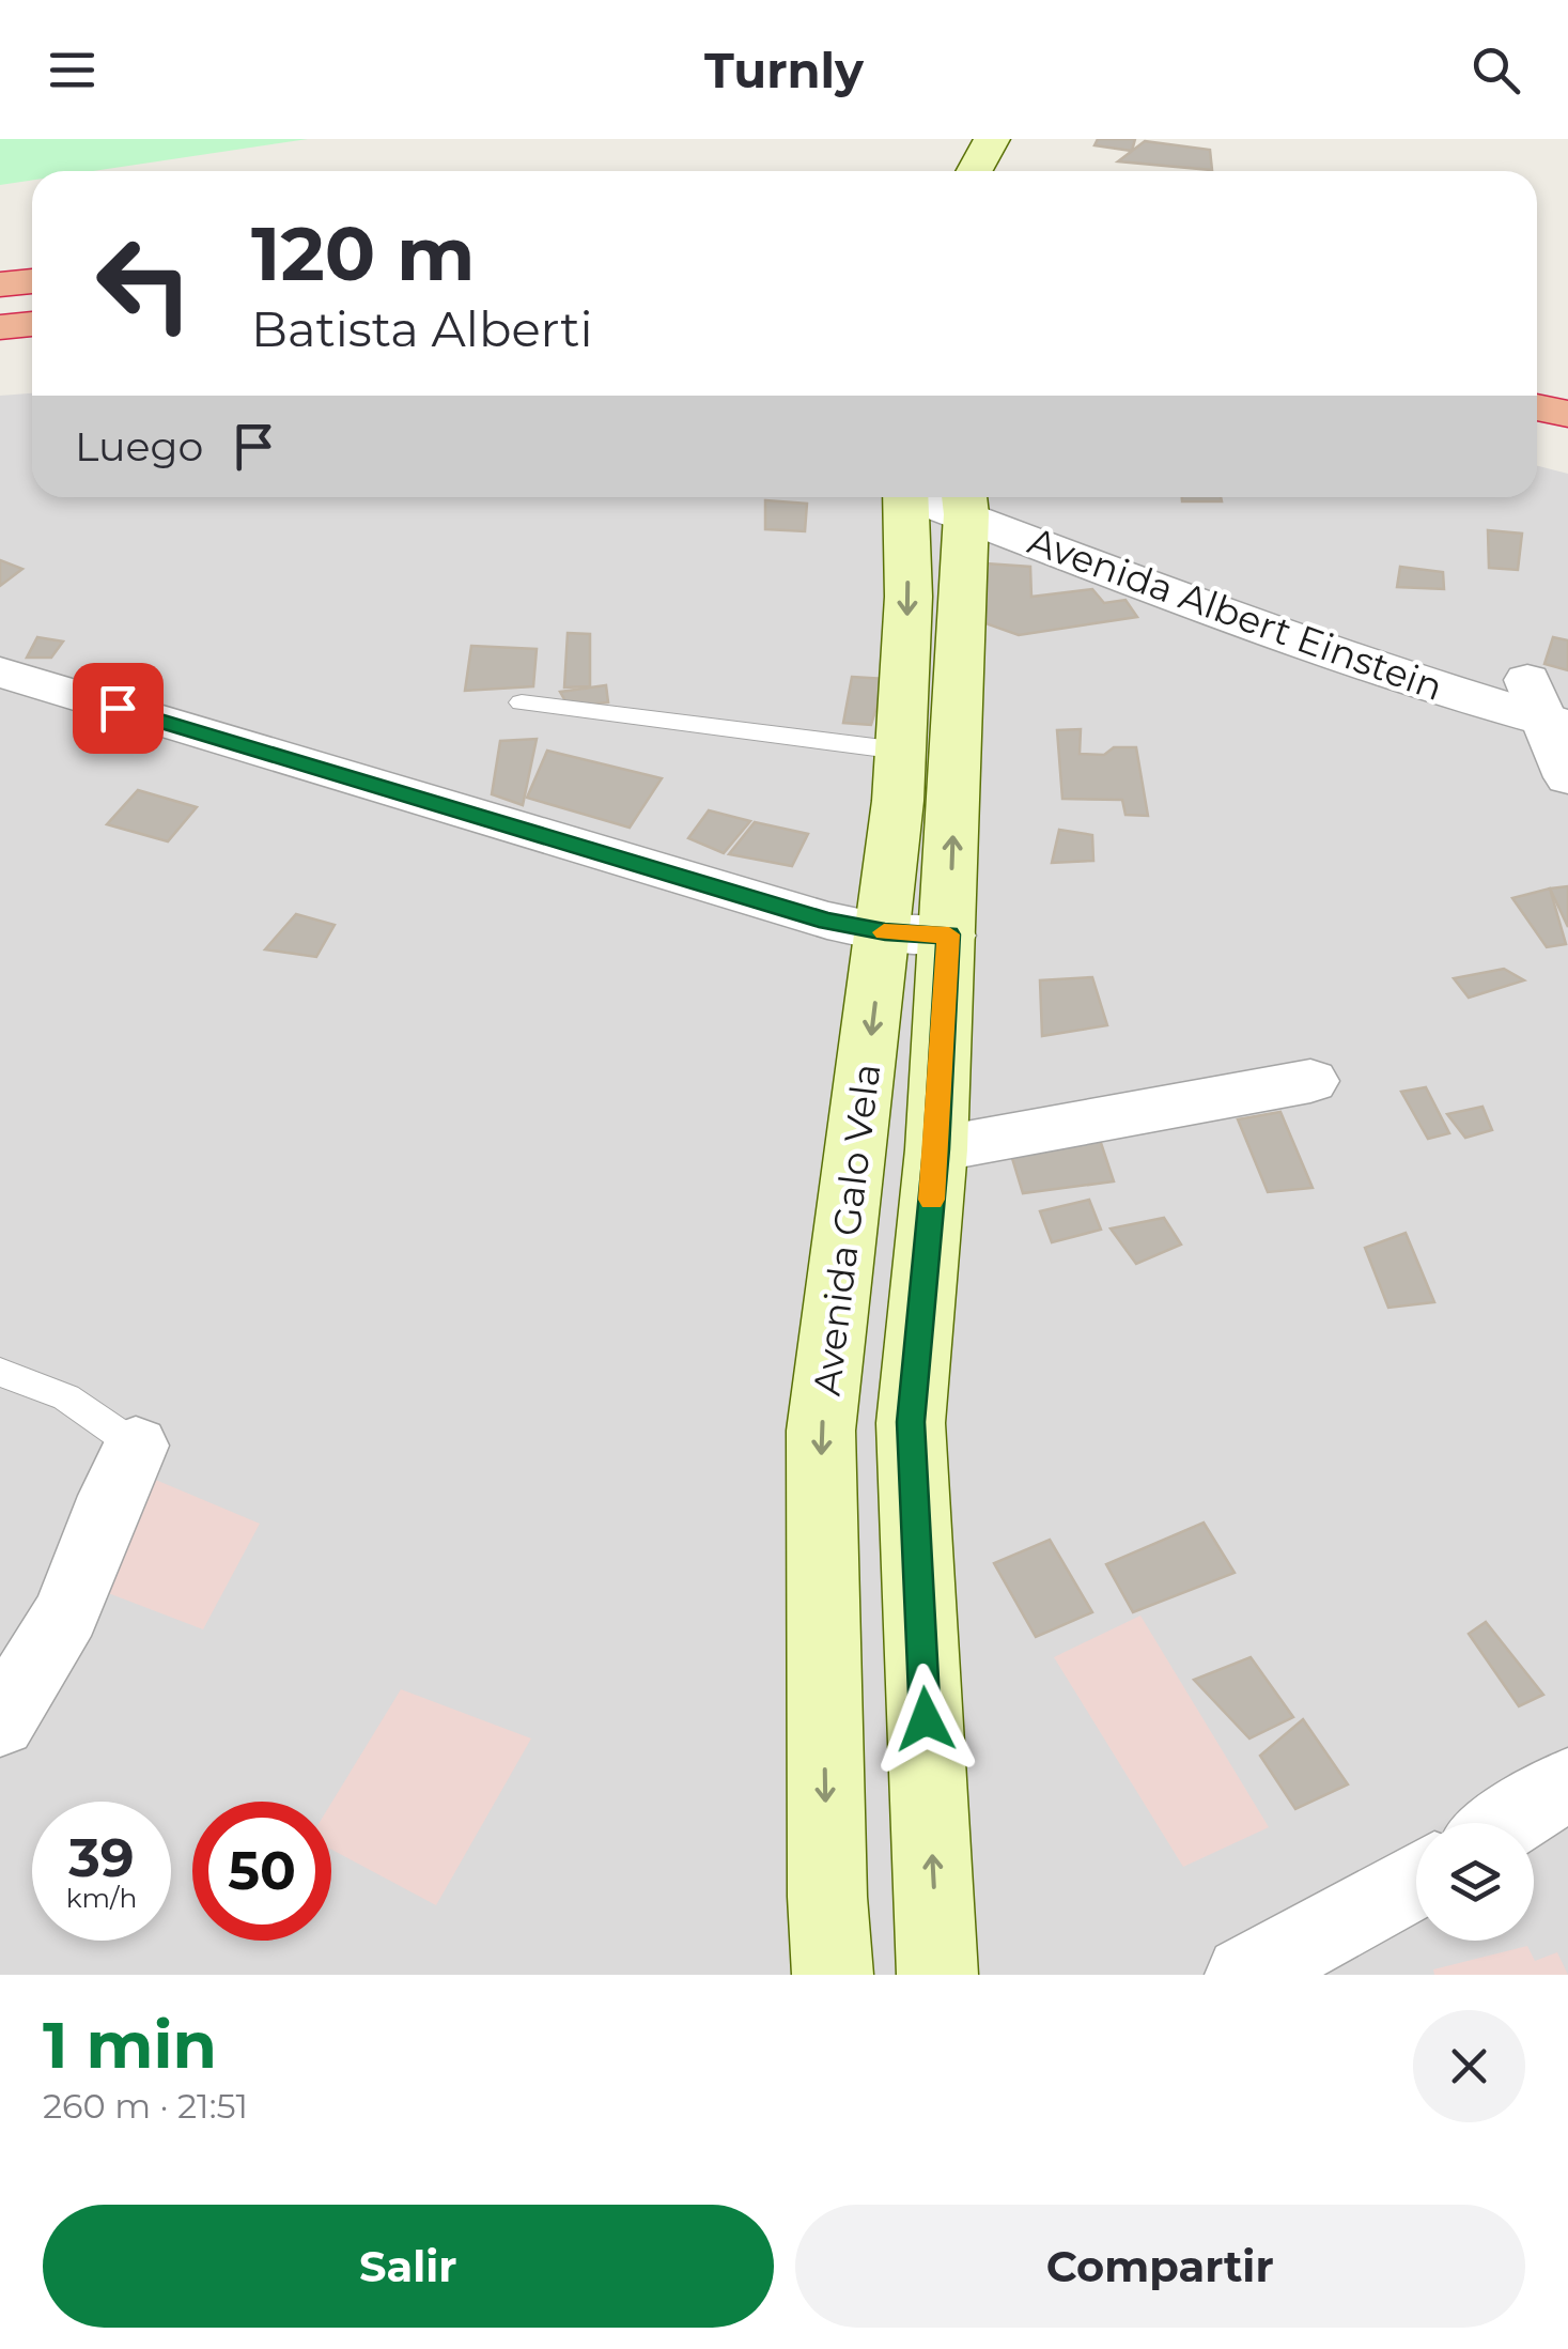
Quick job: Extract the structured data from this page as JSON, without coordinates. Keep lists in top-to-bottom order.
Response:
{
  "streets": {
    "main road": ["Avenida Galo Vela"],
    "street": ["Avenida Albert Einstein"]
  },
  "page": {
    "header": "Turnly",
    "turn": ["120 m", "Batista Alberti"],
    "then": "Luego",
    "speed": "39 km/h",
    "limit": "50",
    "heading": ["1 min", "260 m · 21:51"],
    "buttons": ["Salir", "Compartir"]
  }
}
